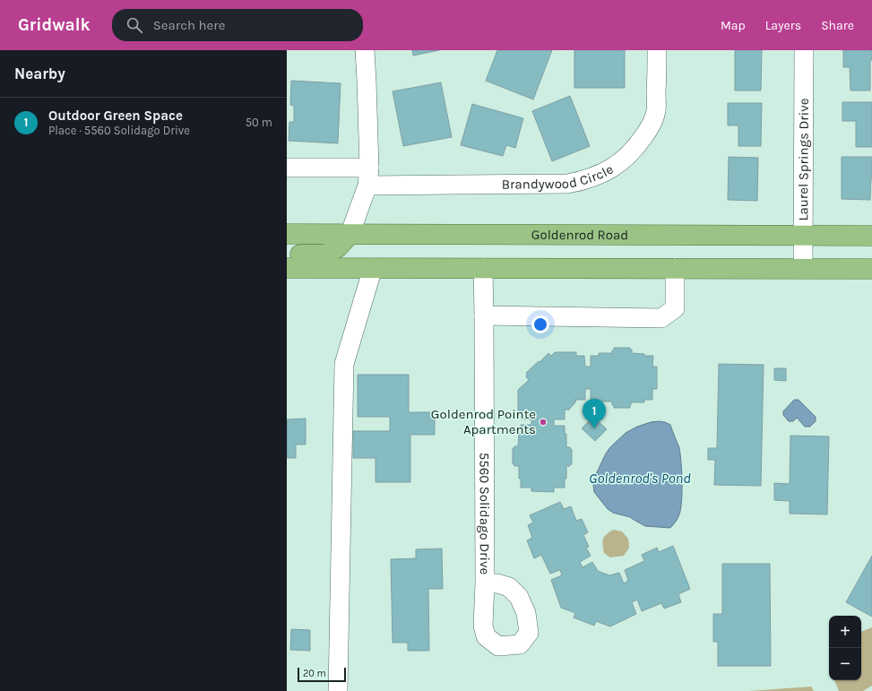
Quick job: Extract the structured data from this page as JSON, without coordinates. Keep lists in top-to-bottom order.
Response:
{
  "streets": {
    "main road": ["Goldenrod Road"],
    "street": ["Laurel Springs Drive", "Brandywood Circle", "5560 Solidago Drive"]
  },
  "crossings": [
    ["Laurel Springs Drive", "Goldenrod Road"]
  ],
  "water": ["Goldenrod's Pond"],
  "places": ["Goldenrod Pointe Apartments"],
  "scale_bar": "20 m",
  "page": {
    "header": "Gridwalk",
    "search": "Search here",
    "nav": ["Map", "Layers", "Share"],
    "heading": "Nearby",
    "list": [
      {
        "mark": "1",
        "name": "Outdoor Green Space",
        "note": "Place · 5560 Solidago Drive",
        "value": "50 m"
      }
    ],
    "pins": "1",
    "map_buttons": ["+", "−"],
    "scale": "20 m"
  }
}
